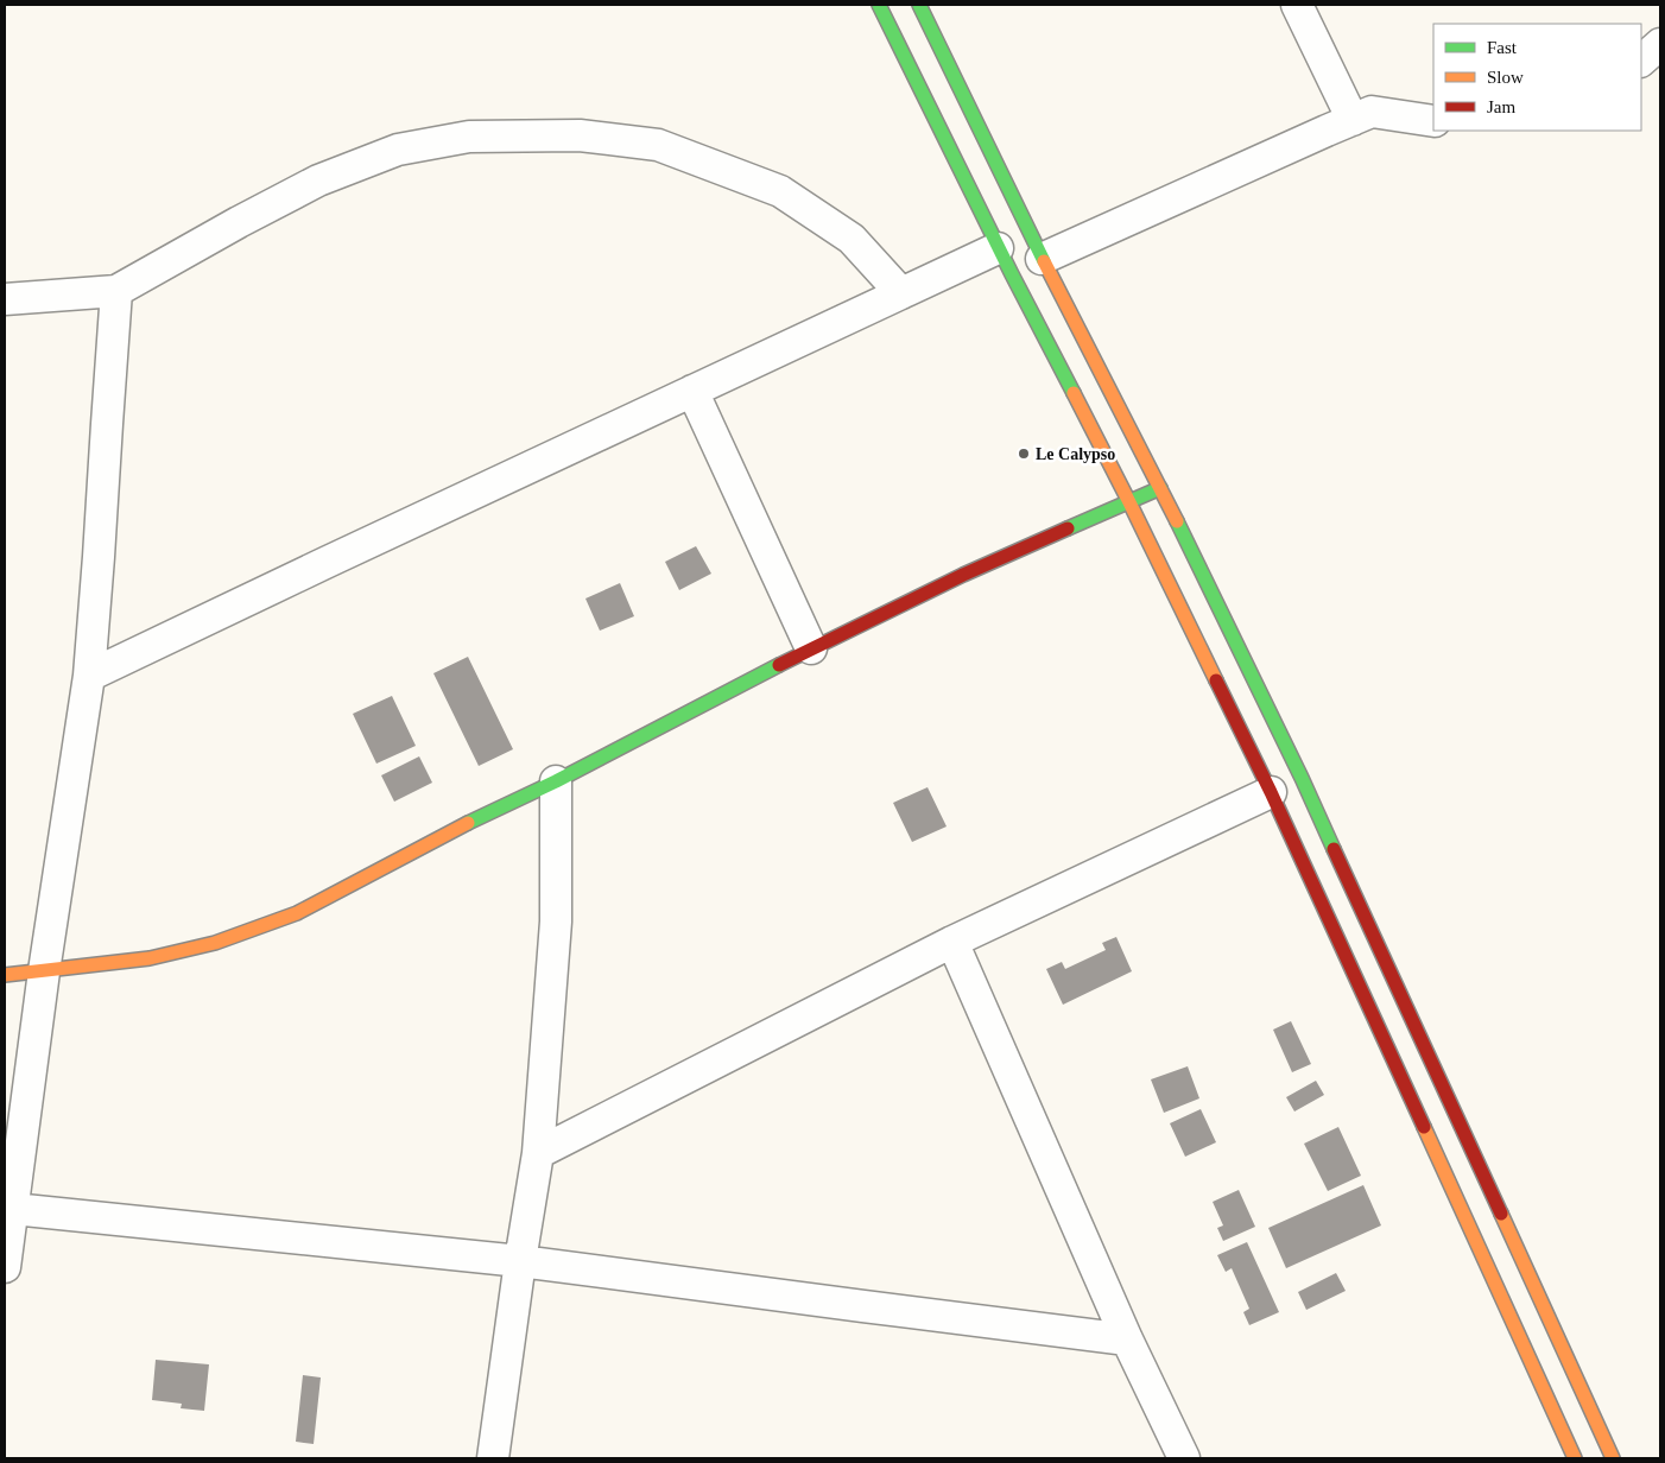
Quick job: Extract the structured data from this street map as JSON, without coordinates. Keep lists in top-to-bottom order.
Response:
{
  "places": ["Le Calypso"],
  "legend": ["Fast", "Slow", "Jam"]
}
